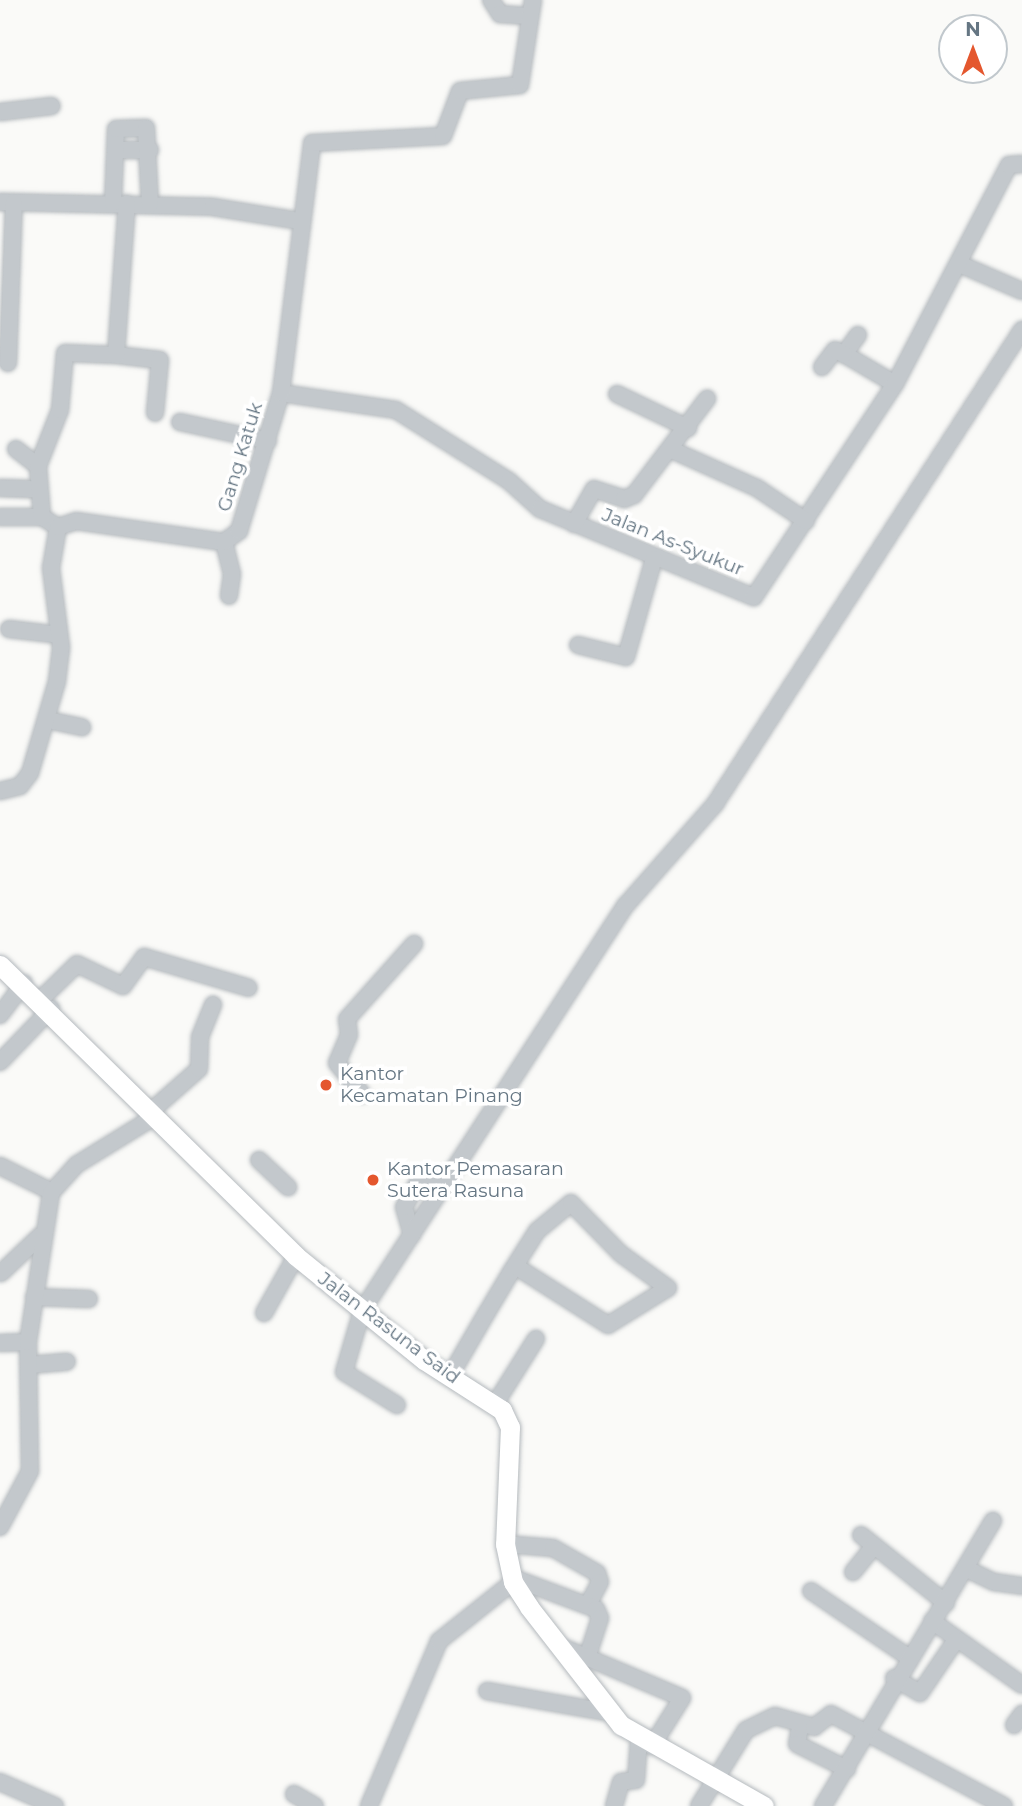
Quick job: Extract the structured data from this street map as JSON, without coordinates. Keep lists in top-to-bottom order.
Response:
{
  "streets": {
    "main road": ["Jalan Rasuna Said"],
    "street": ["Gang Katuk", "Jalan As-Syukur"]
  },
  "crossings": [
    ["Gang Katuk", "Jalan As-Syukur"]
  ],
  "places": ["Kantor Kecamatan Pinang", "Kantor Pemasaran Sutera Rasuna"],
  "north": "top"
}
